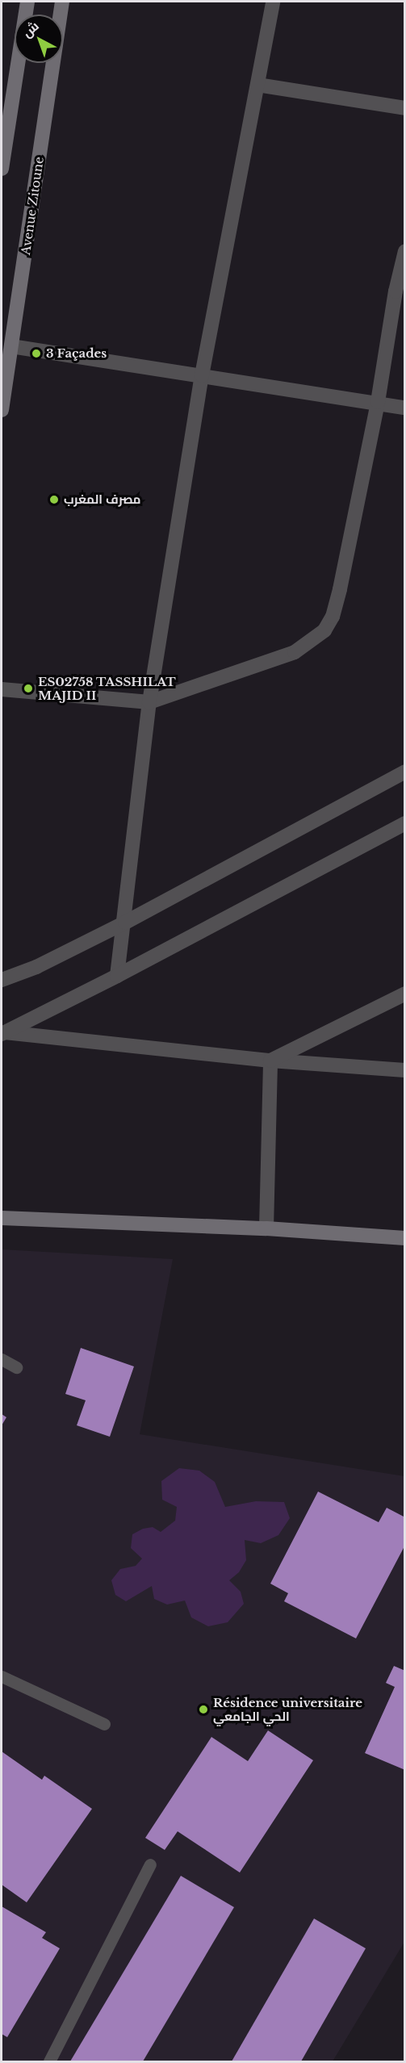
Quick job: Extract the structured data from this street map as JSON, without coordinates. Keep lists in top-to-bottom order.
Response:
{
  "streets": {
    "main road": ["Avenue Zitoune"]
  },
  "places": [
    "3 Façades",
    "مصرف المغرب",
    "ES02758 TASSHILAT MAJID II",
    "Résidence universitaire الحي الجامعي"
  ],
  "north": "top left"
}
